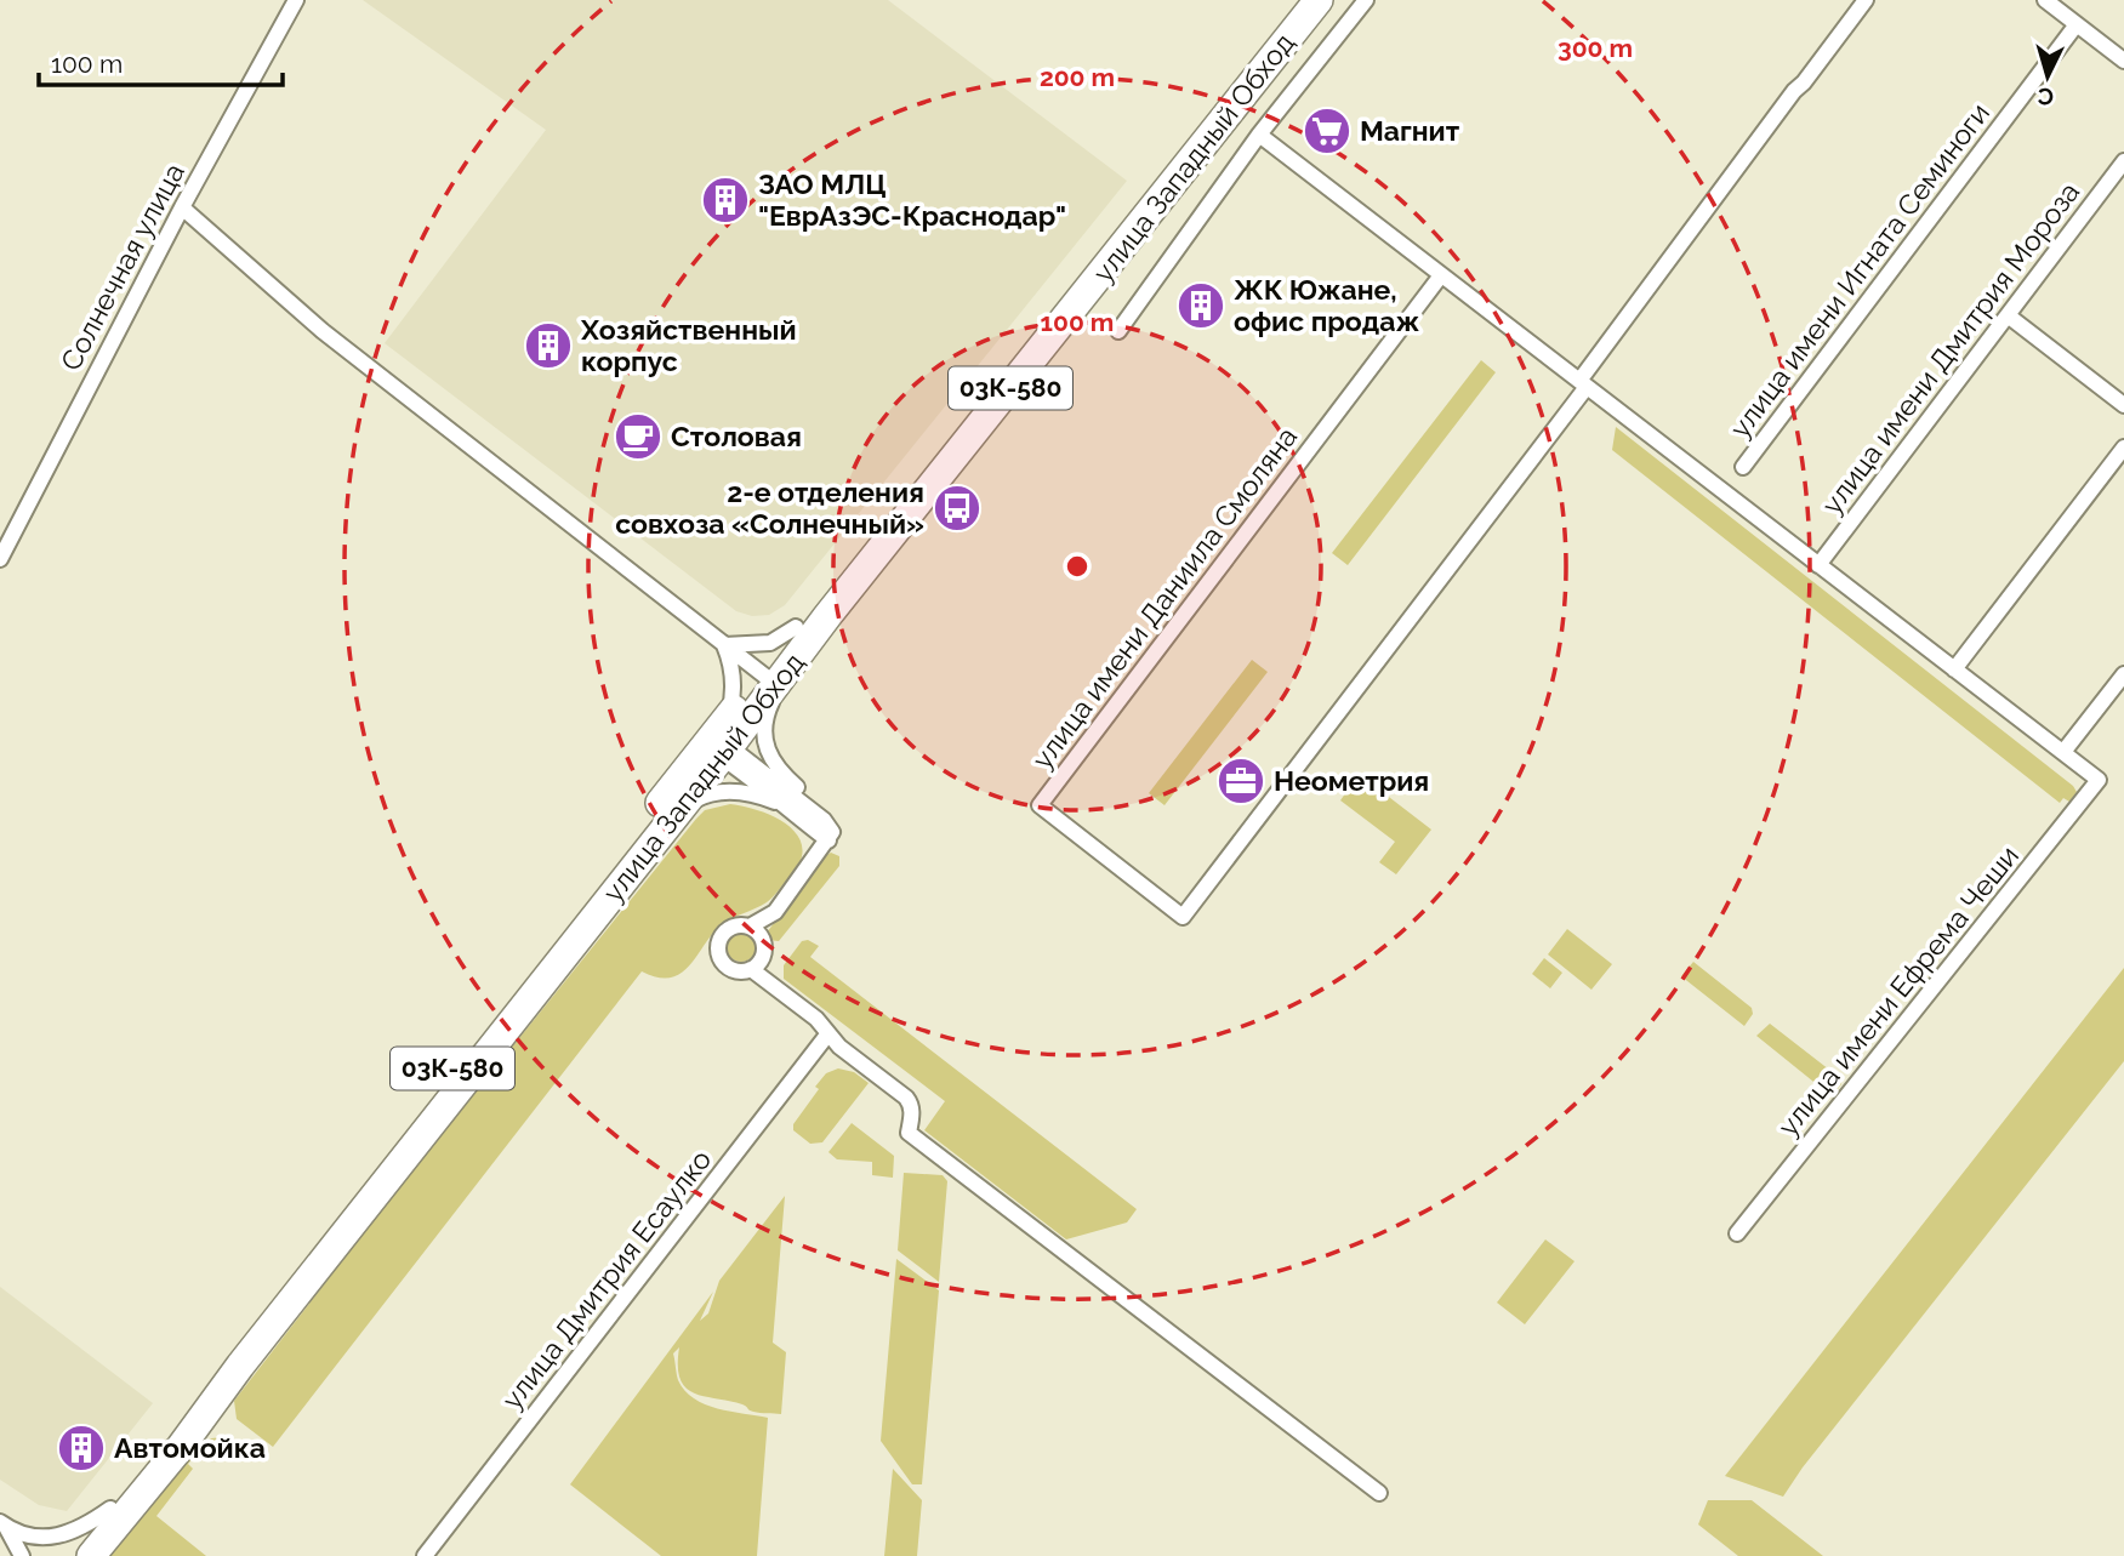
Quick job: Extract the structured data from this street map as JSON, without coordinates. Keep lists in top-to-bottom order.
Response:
{
  "streets": {
    "highway": ["улица Западный Обход", "03К-580"],
    "street": [
      "Солнечная улица",
      "улица имени Игната Семиноги",
      "улица имени Дмитрия Мороза",
      "улица имени Даниила Смоляна",
      "улица имени Ефрема Чеши",
      "улица Дмитрия Есаулко"
    ]
  },
  "places": {
    "supermarket": ["Магнит"],
    "building": [
      "ЗАО МЛЦ \"ЕврАзЭС-Краснодар\"",
      "ЖК Южане, офис продаж",
      "Хозяйственный корпус",
      "Автомойка"
    ],
    "cafe": ["Столовая"],
    "bus stop": ["2-е отделения совхоза «Солнечный»"],
    "office": ["Неометрия"]
  },
  "scale_bar": "100 m",
  "north": "bottom",
  "rings": ["300 m", "200 m", "100 m"]
}
